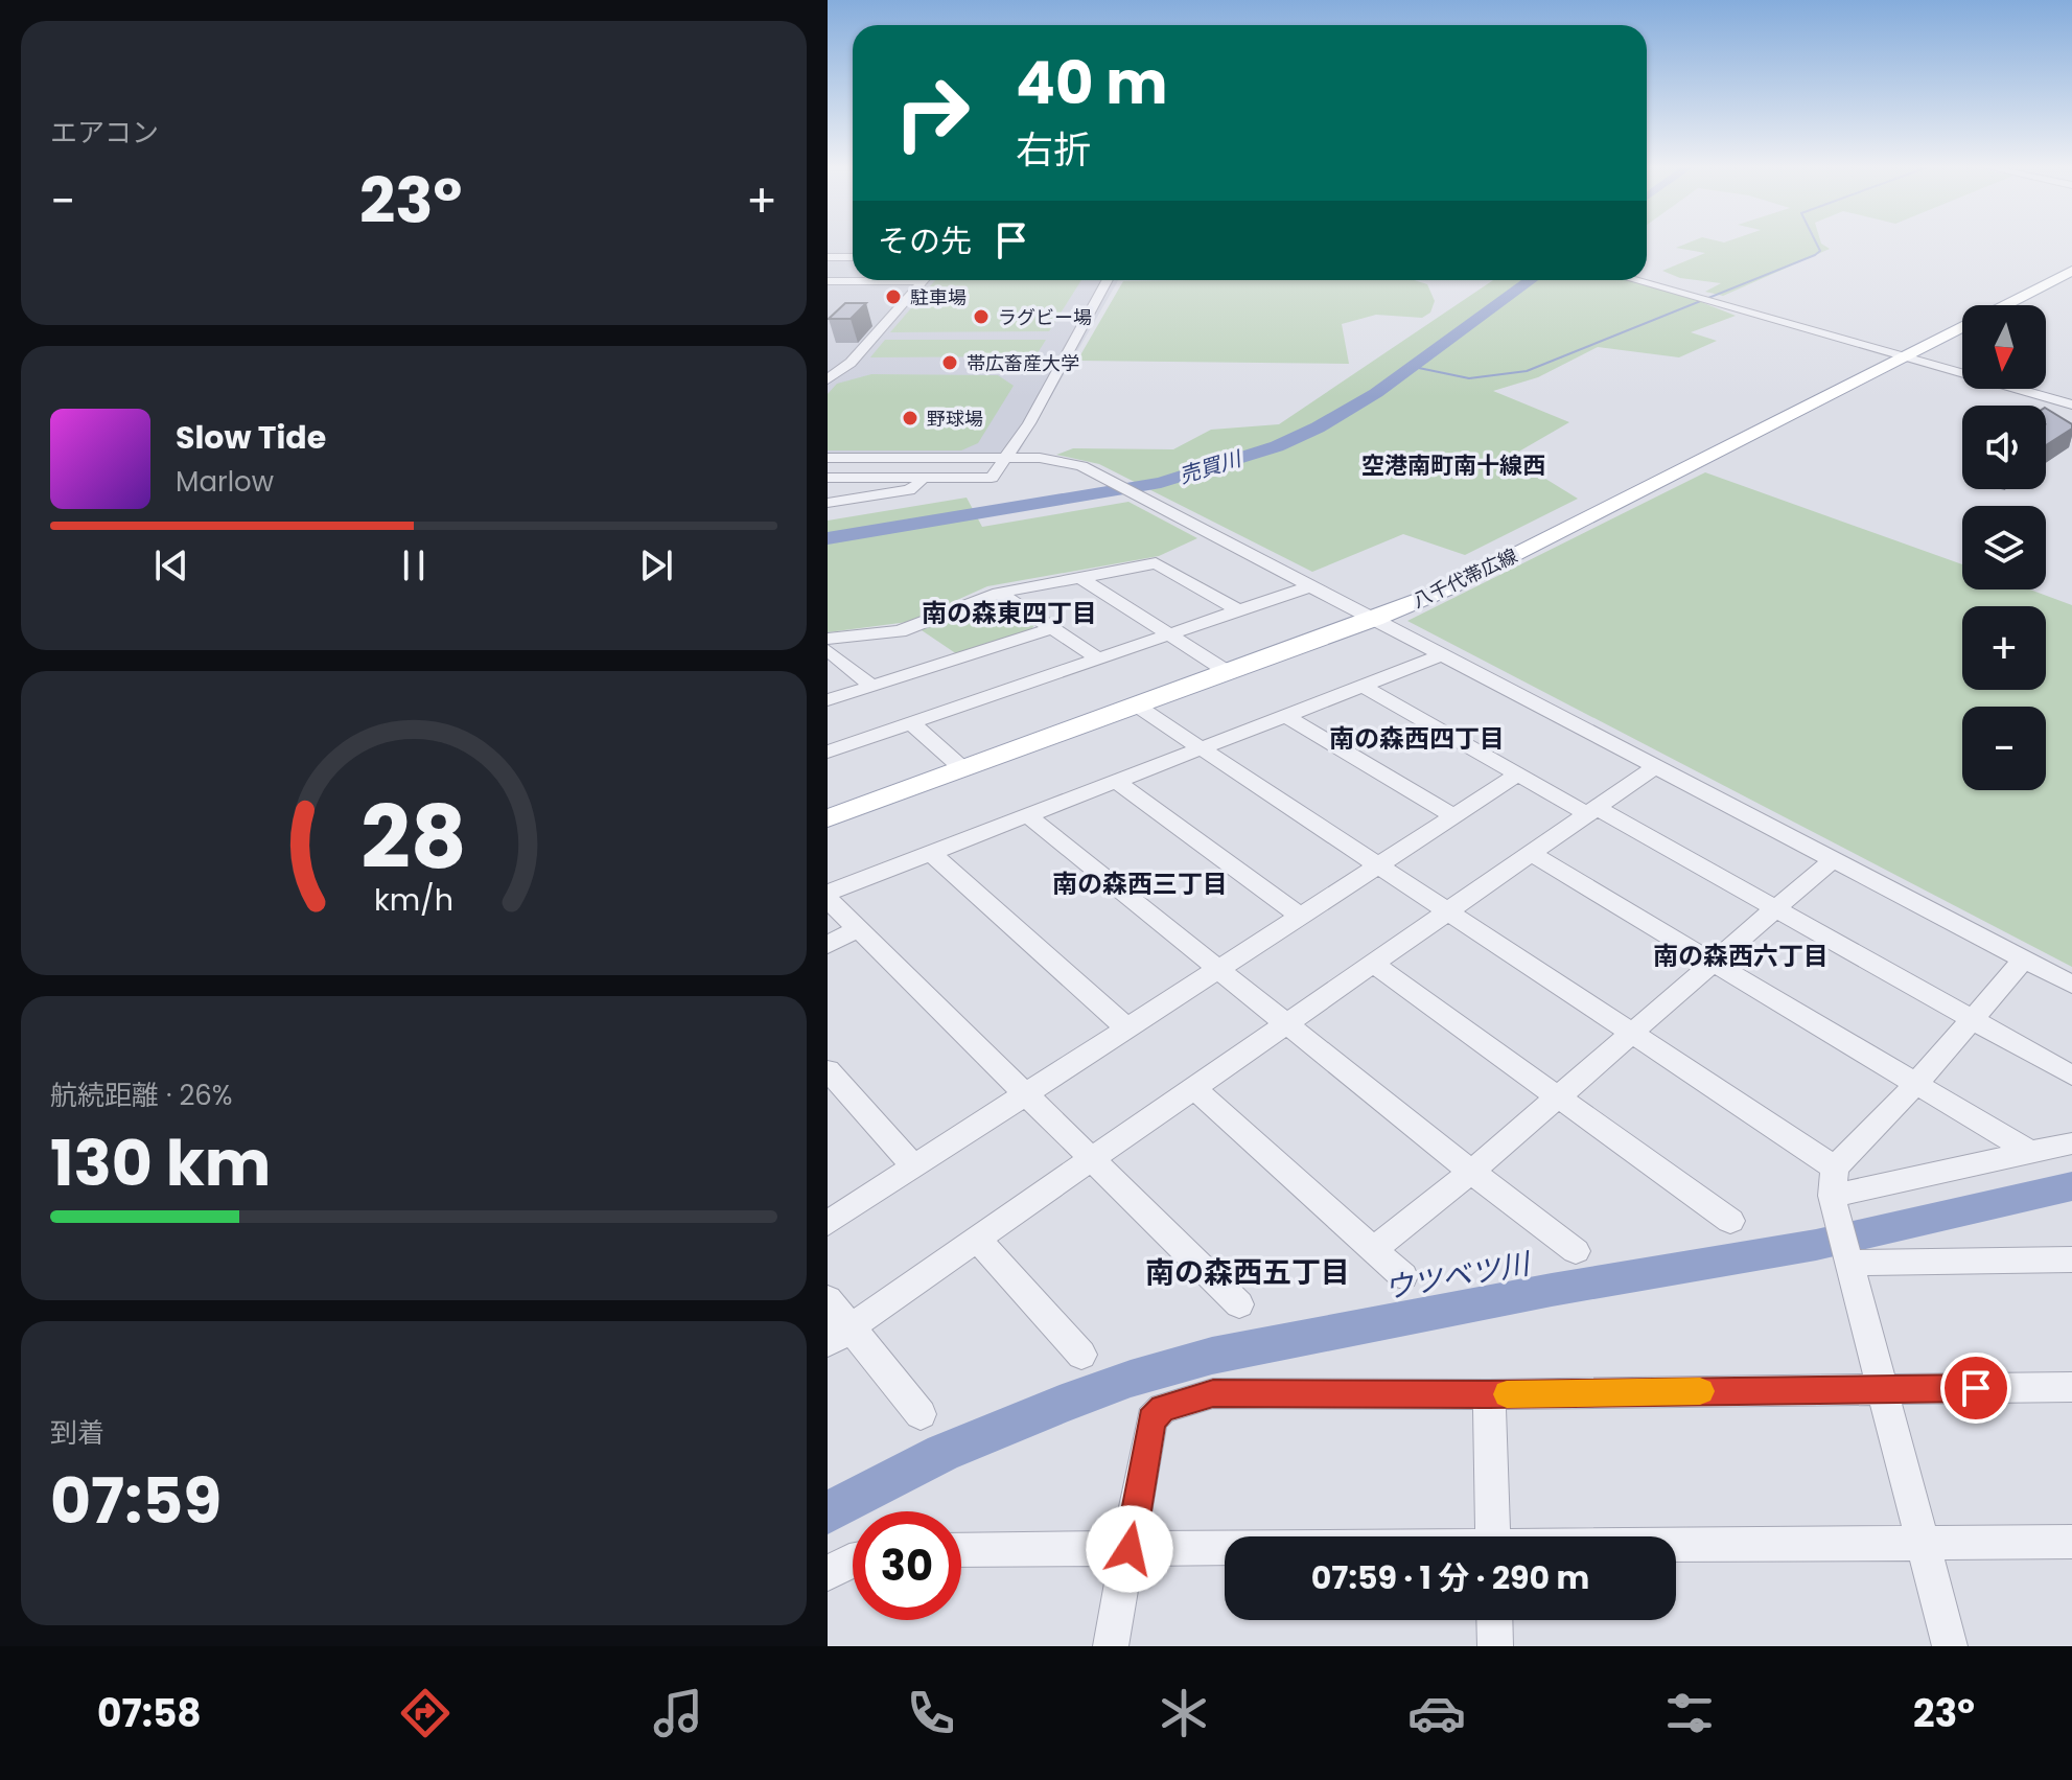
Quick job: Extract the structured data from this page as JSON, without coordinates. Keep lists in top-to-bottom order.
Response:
{
  "streets": {
    "main road": ["八千代帯広線"]
  },
  "districts": [
    "空港南町南十線西",
    "南の森東四丁目",
    "南の森西四丁目",
    "南の森西三丁目",
    "南の森西六丁目",
    "南の森西五丁目"
  ],
  "water": ["売買川", "ウツベツ川"],
  "places": [
    "駐車場",
    "ラグビー場",
    "帯広畜産大学",
    "野球場"
  ],
  "north": "bottom",
  "page": {
    "tile": [
      "エアコン",
      ["航続距離 · 26%", "130 km"],
      ["到着", "07:59"]
    ],
    "turn": ["40 m", "右折"],
    "heat": ["−", "23°", "+"],
    "then": "その先",
    "map_buttons": ["+", "−"],
    "song": ["Slow Tide", "Marlow"],
    "limit": "30",
    "trip": "07:59 · 1 分 · 290 m",
    "tabs": ["07:58", "23°"],
    "gauge": ["28", "km/h"]
  }
}
